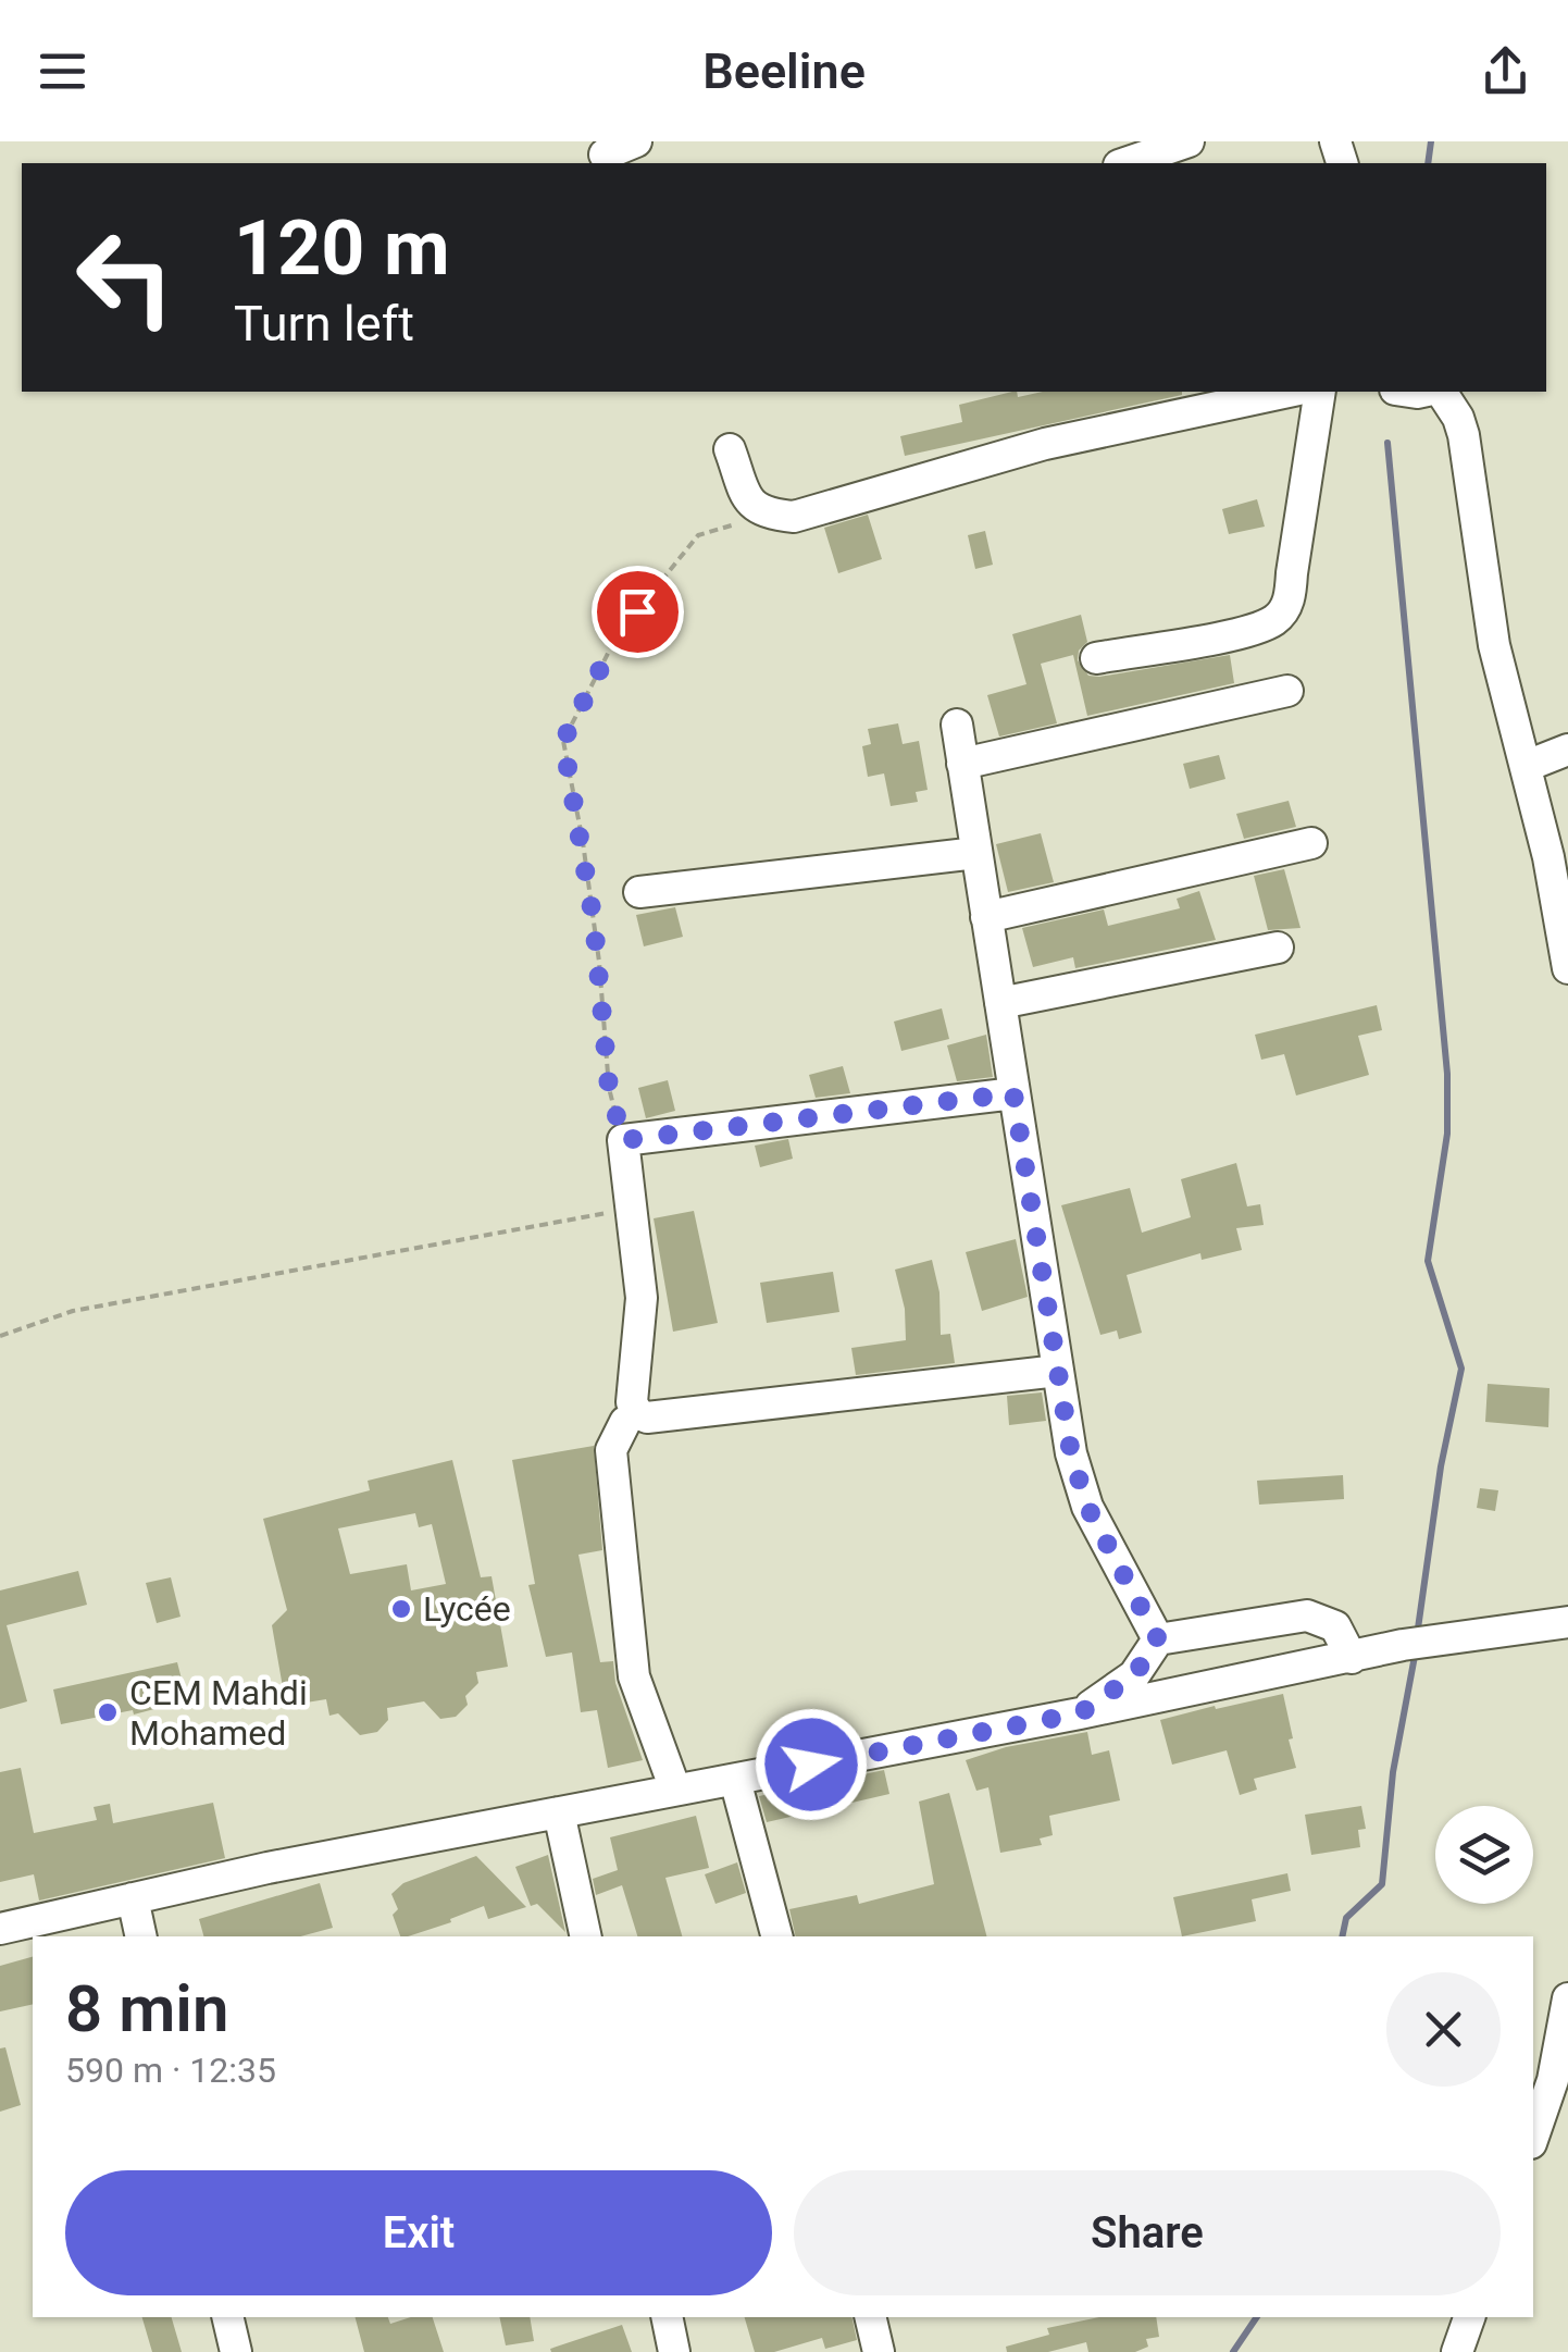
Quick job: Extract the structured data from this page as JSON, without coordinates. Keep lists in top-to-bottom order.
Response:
{
  "places": ["Lycée", "CEM Mahdi Mohamed"],
  "page": {
    "header": "Beeline",
    "turn": ["120 m", "Turn left"],
    "heading": ["8 min", "590 m · 12:35"],
    "buttons": ["Exit", "Share"]
  }
}
